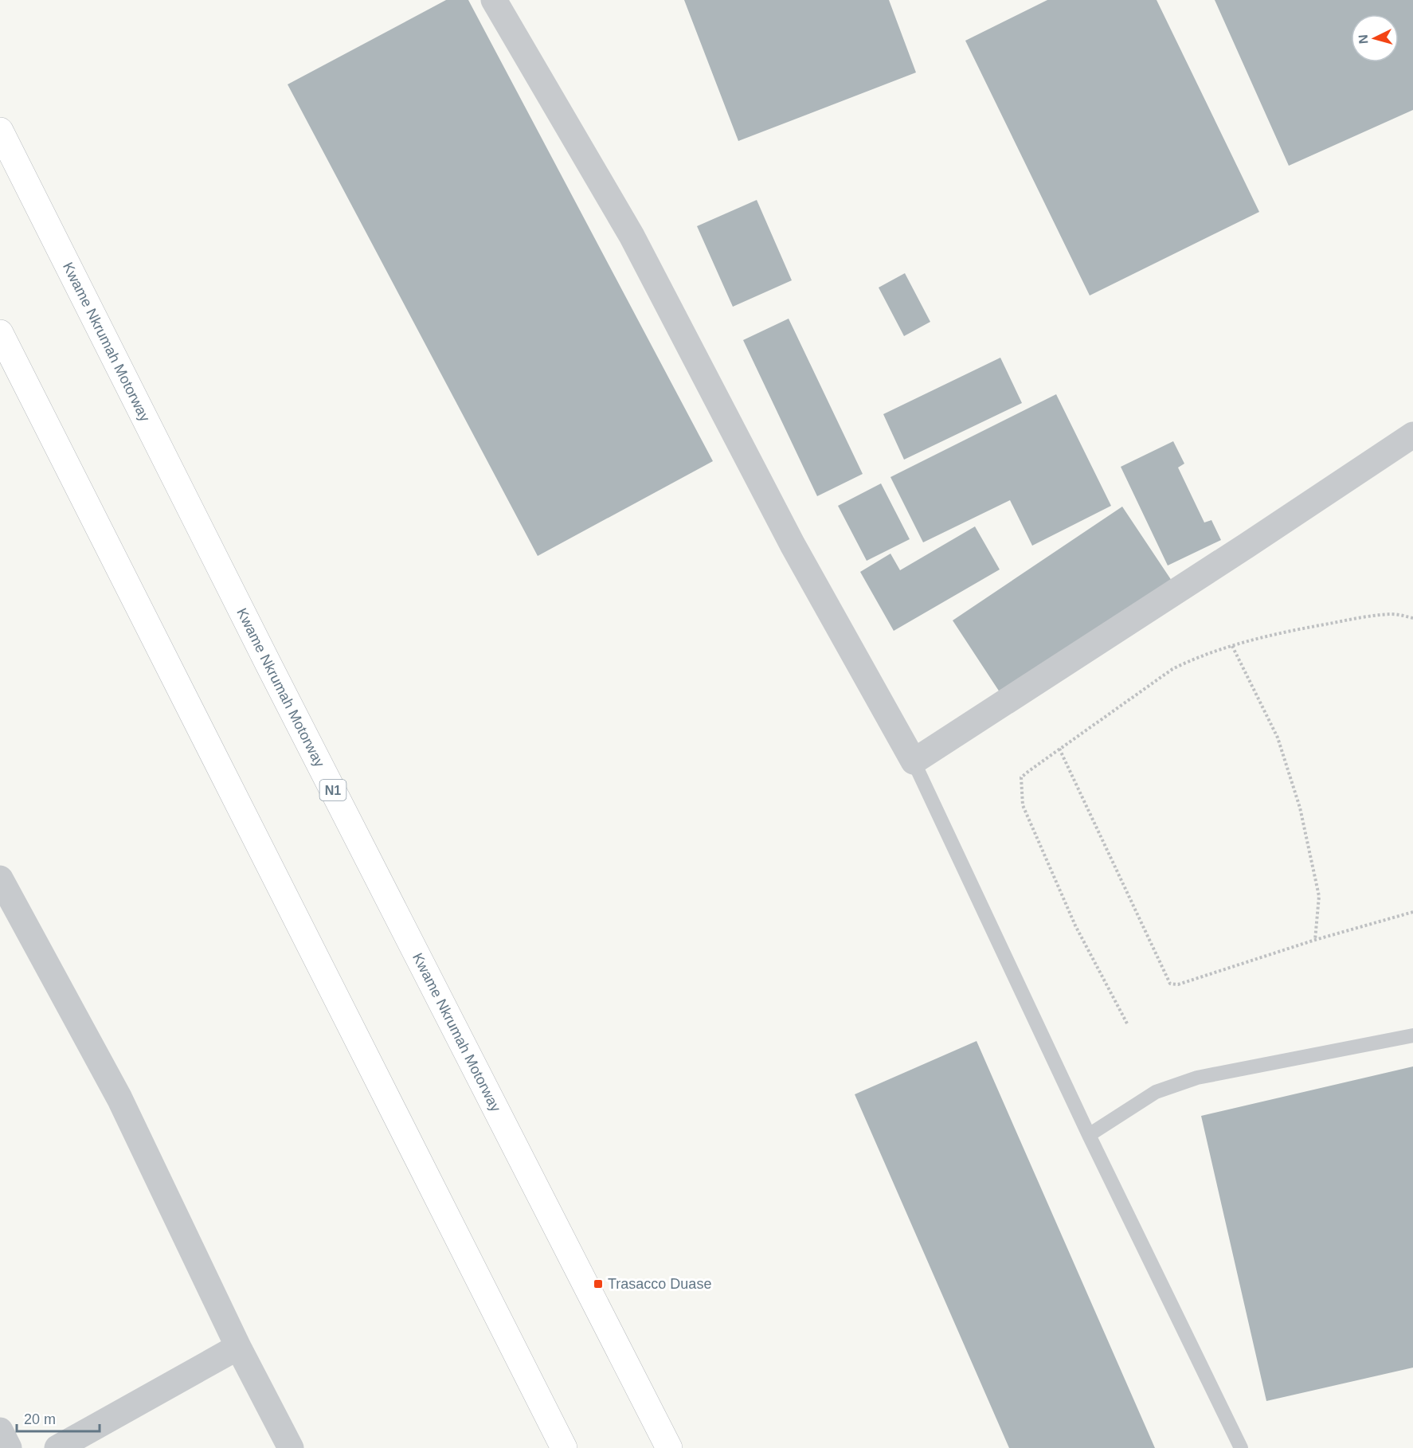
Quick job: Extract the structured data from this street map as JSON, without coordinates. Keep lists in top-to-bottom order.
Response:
{
  "streets": {
    "highway": ["Kwame Nkrumah Motorway", "N1"]
  },
  "places": {
    "transit": ["Trasacco Duase"]
  },
  "scale_bar": "20 m",
  "north": "left"
}
